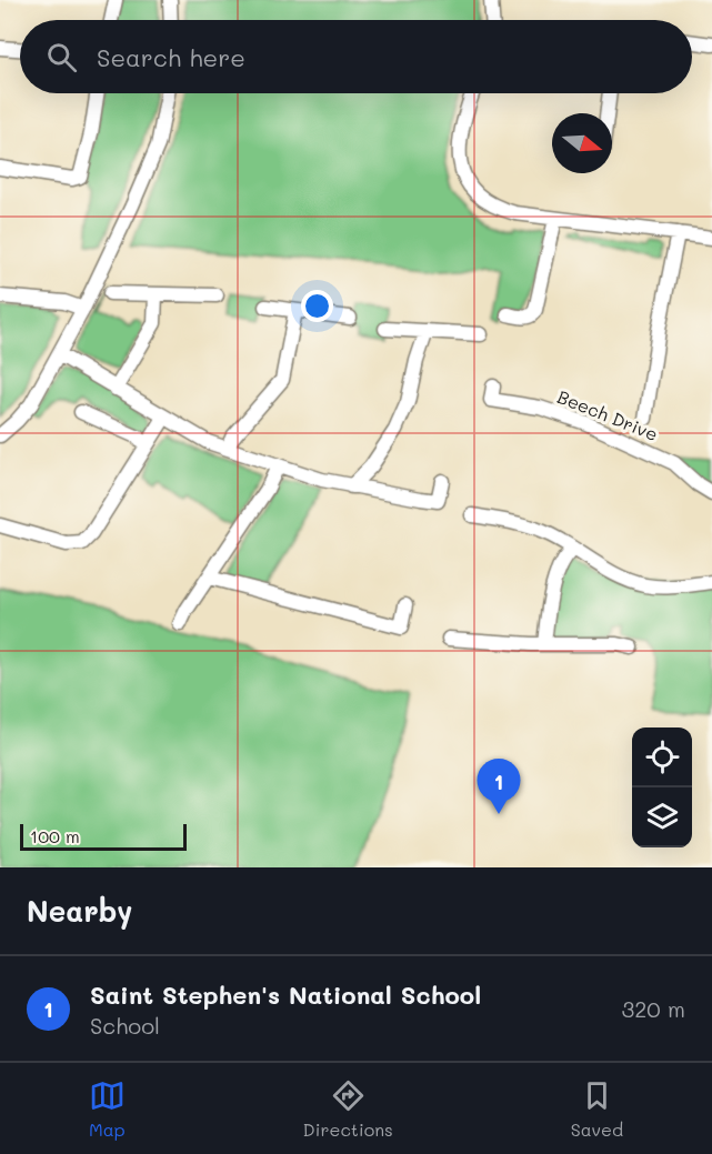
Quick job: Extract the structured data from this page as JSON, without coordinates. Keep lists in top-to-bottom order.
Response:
{
  "streets": {
    "street": ["Beech Drive"]
  },
  "scale_bar": "100 m",
  "north": "right",
  "page": {
    "search": "Search here",
    "pins": "1",
    "scale": "100 m",
    "heading": "Nearby",
    "list": [
      {
        "mark": "1",
        "name": "Saint Stephen's National School",
        "note": "School",
        "value": "320 m"
      }
    ],
    "nav": ["Map", "Directions", "Saved"]
  }
}
